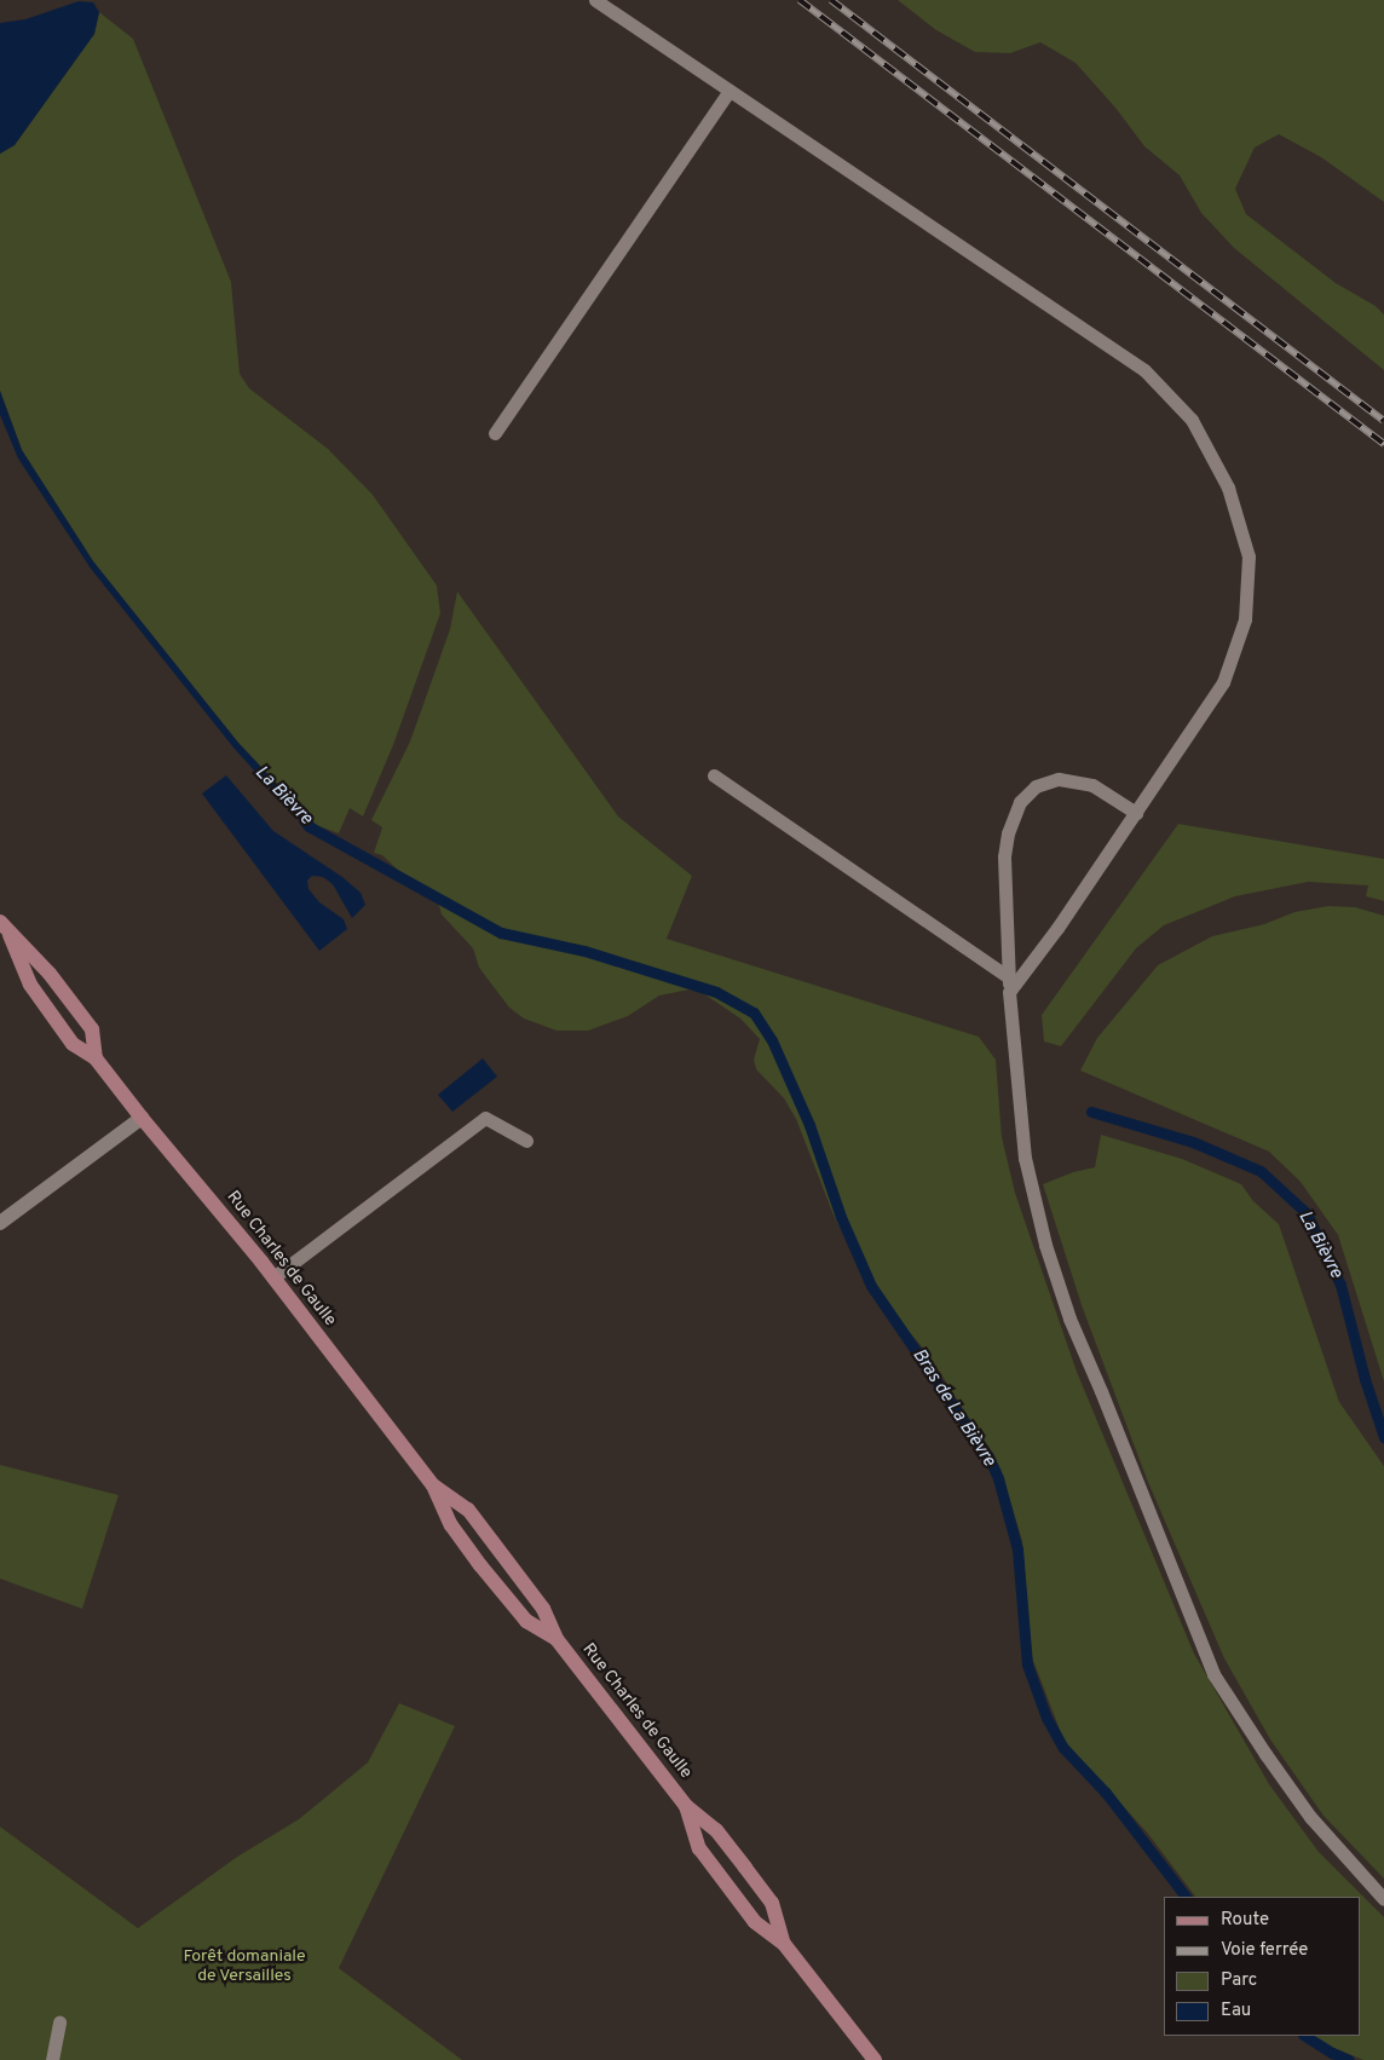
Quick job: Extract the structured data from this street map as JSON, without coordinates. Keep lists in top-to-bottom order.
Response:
{
  "streets": {
    "main road": ["Rue Charles de Gaulle"]
  },
  "water": ["La Bièvre", "Bras de La Bièvre"],
  "parks": ["Forêt domaniale de Versailles"],
  "legend": [
    "Route",
    "Voie ferrée",
    "Parc",
    "Eau"
  ]
}
